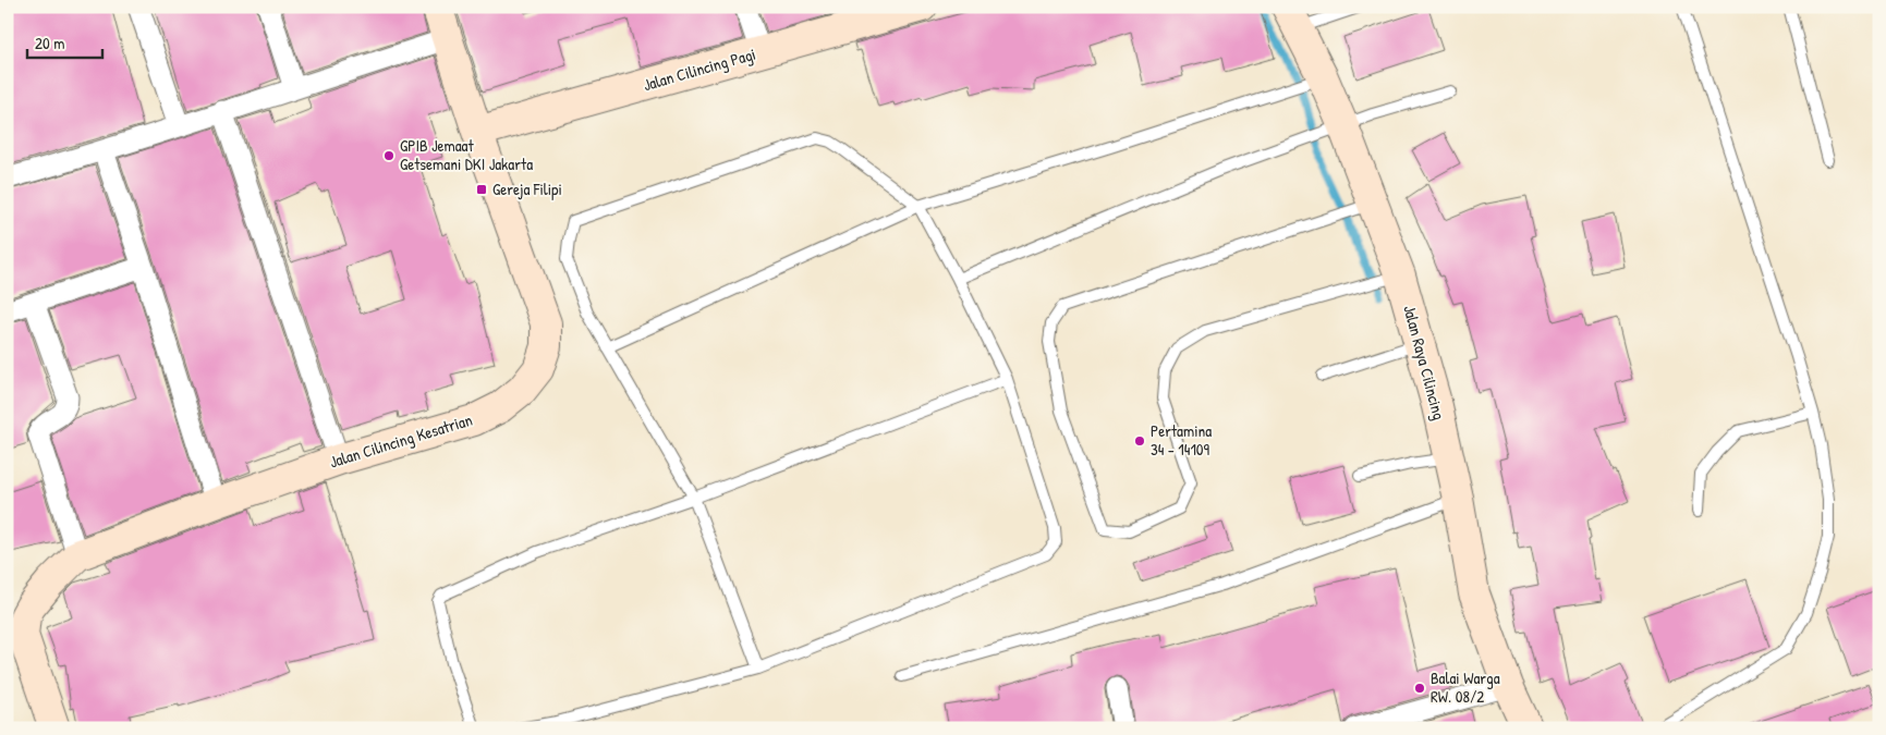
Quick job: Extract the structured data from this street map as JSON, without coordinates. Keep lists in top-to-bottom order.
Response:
{
  "streets": {
    "street": ["Jalan Cilincing Pagi", "Jalan Raya Cilincing", "Jalan Cilincing Kesatrian"]
  },
  "crossings": [
    ["Jalan Cilincing Pagi", "Jalan Cilincing Kesatrian"]
  ],
  "places": {
    "other": ["GPIB Jemaat Getsemani DKI Jakarta", "Pertamina 34 - 14109", "Balai Warga RW. 08/2"],
    "transit": ["Gereja Filipi"]
  },
  "scale_bar": "20 m"
}
